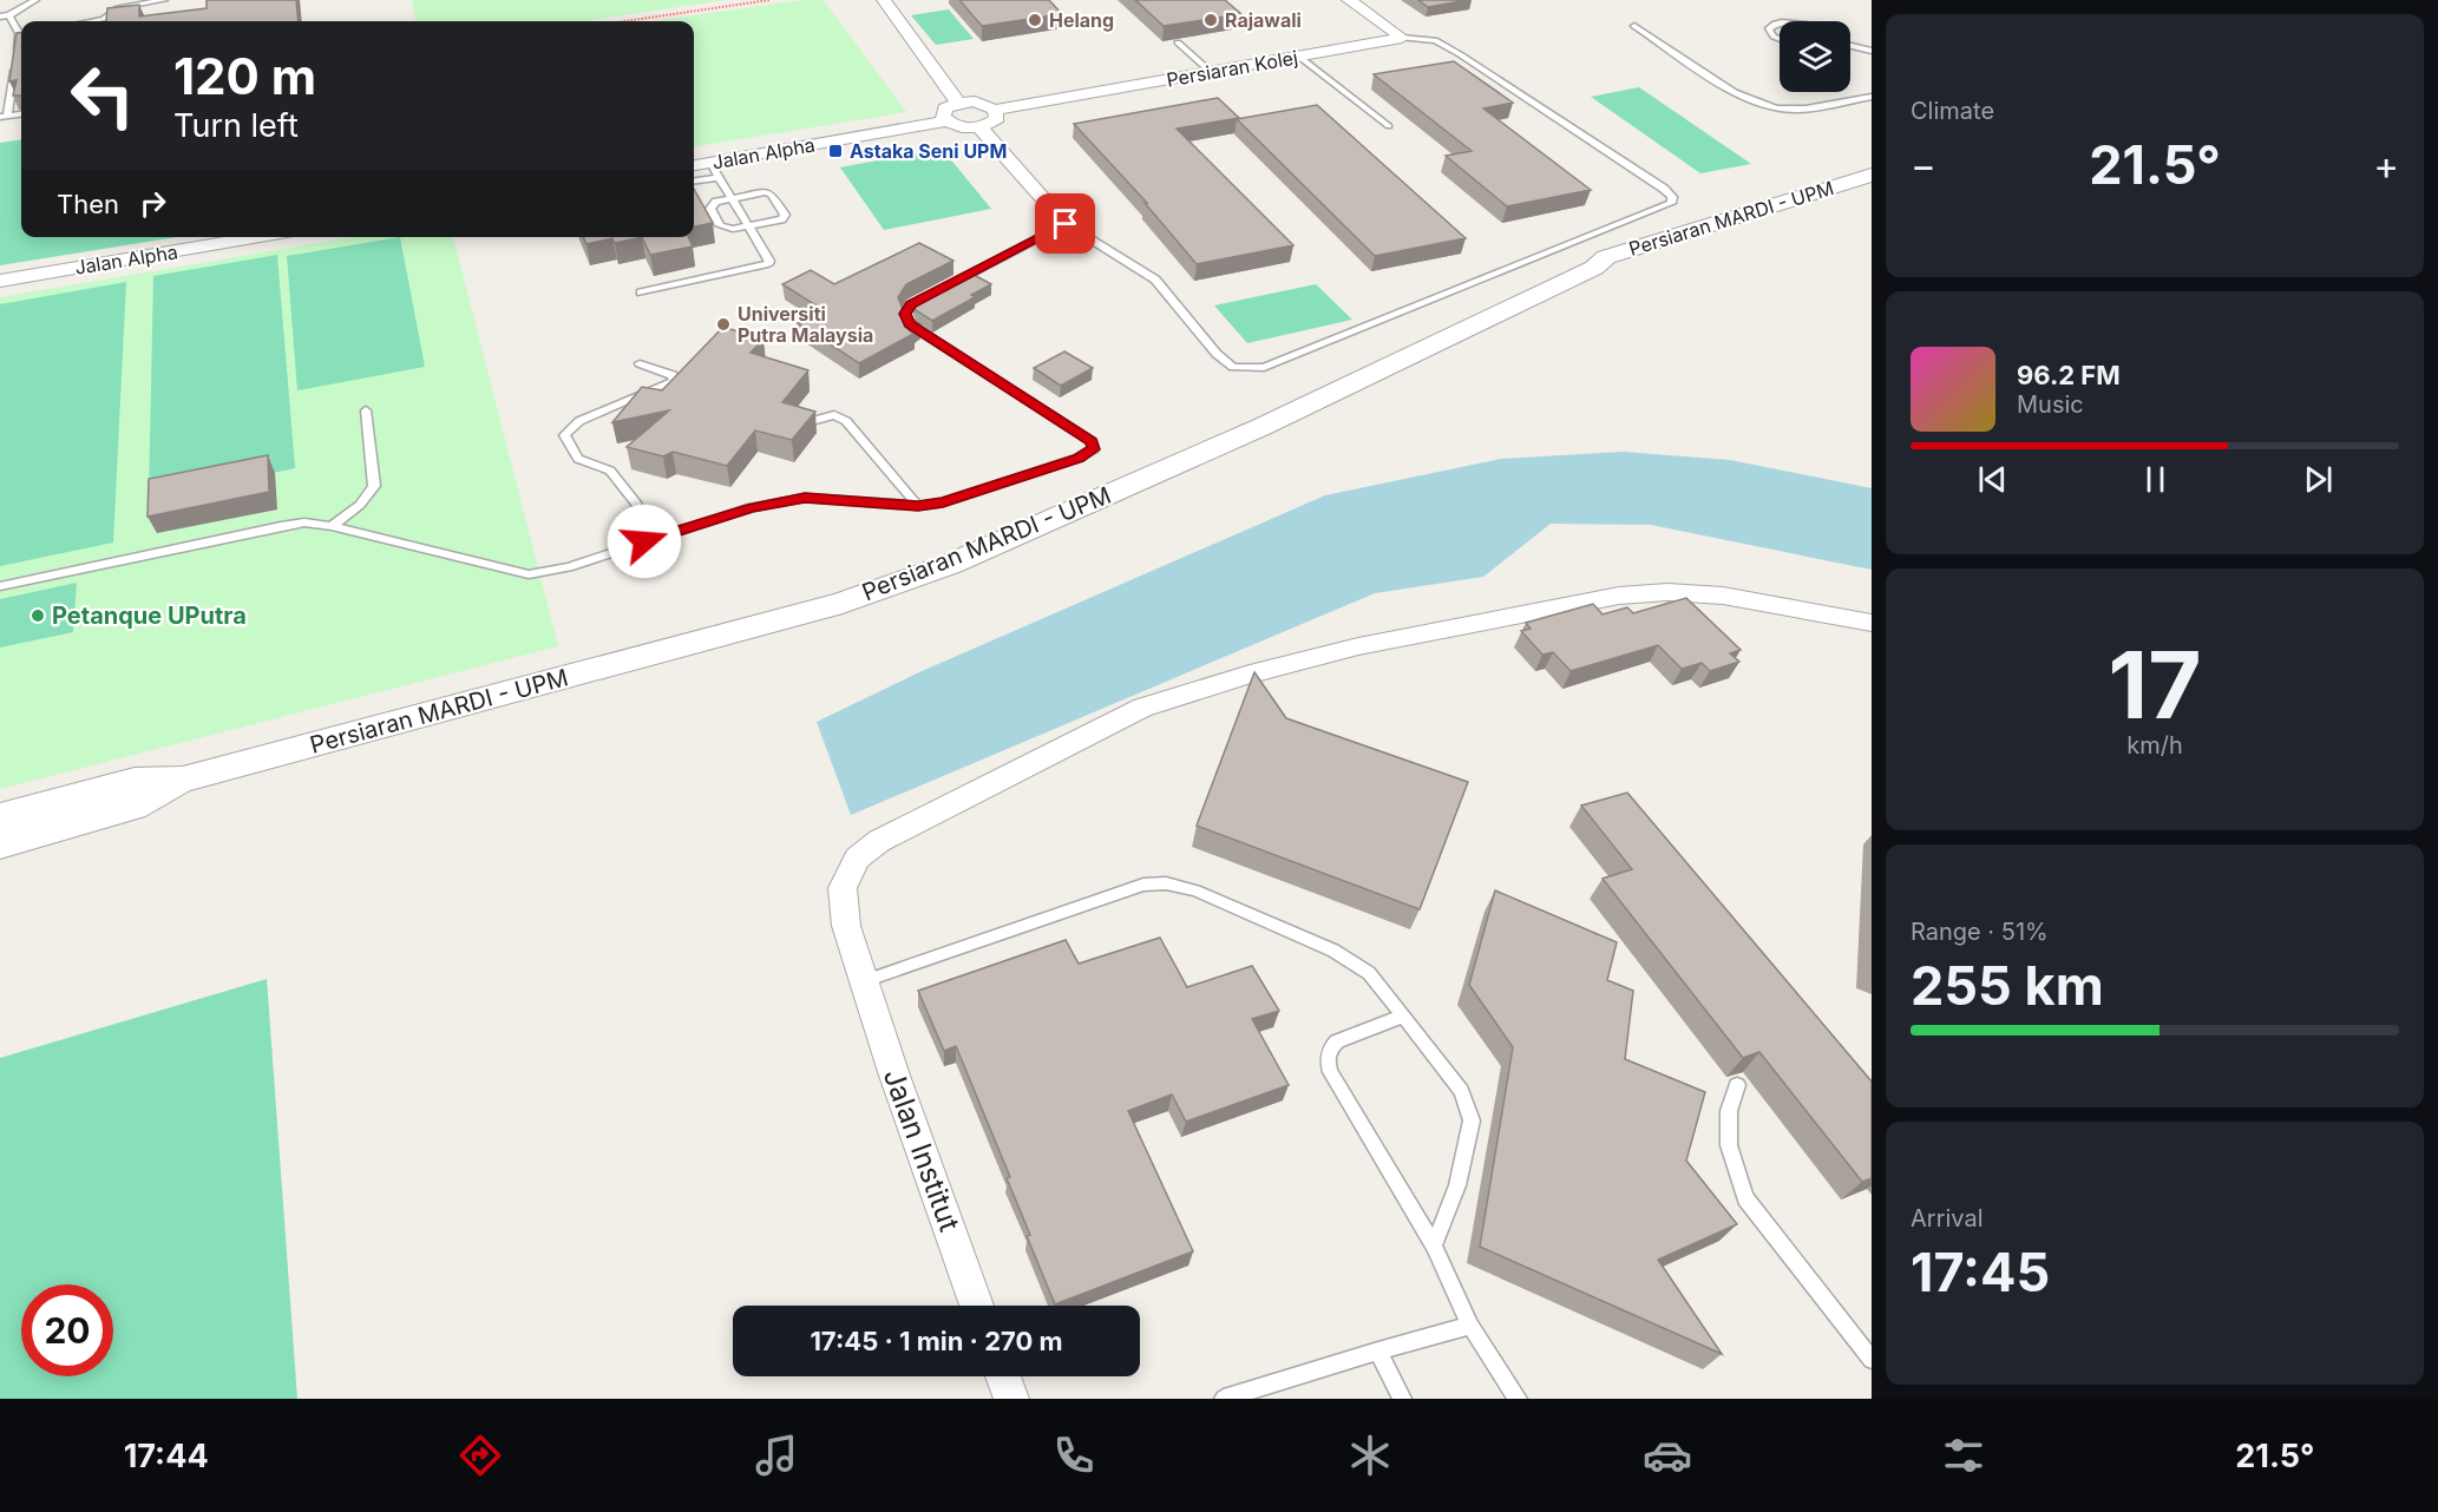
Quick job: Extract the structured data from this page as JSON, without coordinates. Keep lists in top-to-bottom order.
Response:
{
  "streets": {
    "street": [
      "Persiaran Kolej",
      "Jalan Alpha",
      "Persiaran MARDI - UPM",
      "Jalan Institut"
    ]
  },
  "places": {
    "other": [
      "Helang",
      "Rajawali",
      "Universiti Putra Malaysia",
      "Petanque UPutra"
    ],
    "transit": ["Astaka Seni UPM"]
  },
  "page": {
    "tile": [
      "Climate",
      ["17", "km/h"],
      ["Range · 51%", "255 km"],
      ["Arrival", "17:45"]
    ],
    "turn": ["120 m", "Turn left"],
    "heat": ["−", "21.5°", "+"],
    "then": "Then",
    "song": ["96.2 FM", "Music"],
    "limit": "20",
    "trip": "17:45 · 1 min · 270 m",
    "tabs": ["17:44", "21.5°"]
  }
}
